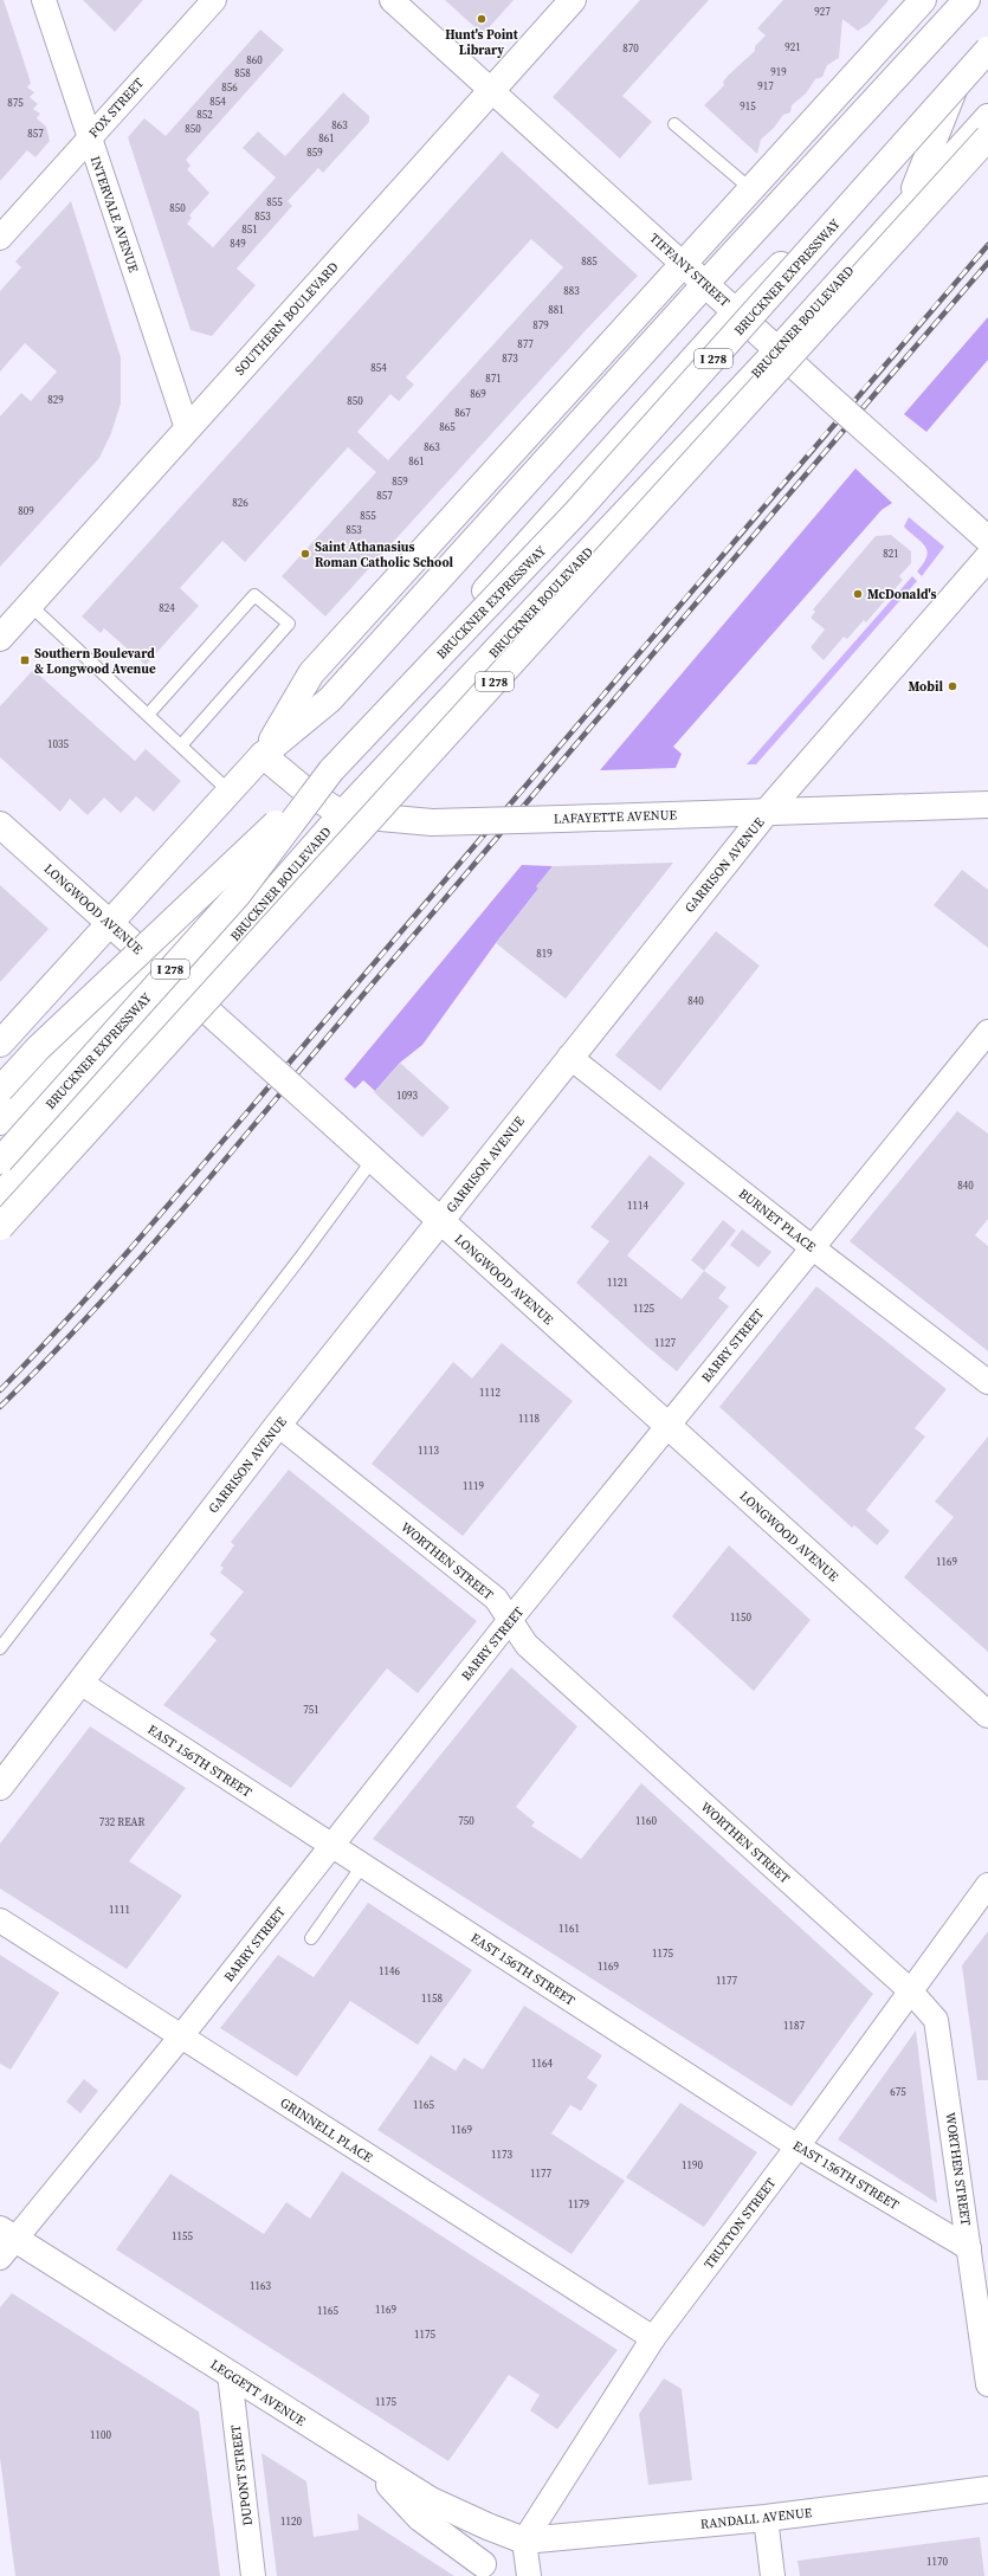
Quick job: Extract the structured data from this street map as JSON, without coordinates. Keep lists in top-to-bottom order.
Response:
{
  "streets": {
    "main road": [
      "TIFFANY STREET",
      "BRUCKNER EXPRESSWAY",
      "SOUTHERN BOULEVARD",
      "BRUCKNER BOULEVARD",
      "I 278",
      "LAFAYETTE AVENUE",
      "GARRISON AVENUE",
      "LONGWOOD AVENUE",
      "LEGGETT AVENUE",
      "RANDALL AVENUE"
    ],
    "street": [
      "FOX STREET",
      "INTERVALE AVENUE",
      "BURNET PLACE",
      "BARRY STREET",
      "WORTHEN STREET",
      "EAST 156TH STREET",
      "GRINNELL PLACE",
      "TRUXTON STREET",
      "DUPONT STREET"
    ]
  },
  "crossings": [
    ["FOX STREET", "INTERVALE AVENUE"],
    ["INTERVALE AVENUE", "SOUTHERN BOULEVARD"],
    ["TIFFANY STREET", "SOUTHERN BOULEVARD"],
    ["TIFFANY STREET", "BRUCKNER BOULEVARD"],
    ["BRUCKNER BOULEVARD", "LAFAYETTE AVENUE"],
    ["BRUCKNER BOULEVARD", "LONGWOOD AVENUE"],
    ["LAFAYETTE AVENUE", "GARRISON AVENUE"],
    ["GARRISON AVENUE", "LONGWOOD AVENUE"],
    ["GARRISON AVENUE", "BURNET PLACE"],
    ["GARRISON AVENUE", "WORTHEN STREET"],
    ["GARRISON AVENUE", "EAST 156TH STREET"],
    ["LONGWOOD AVENUE", "BARRY STREET"],
    ["BURNET PLACE", "BARRY STREET"],
    ["BARRY STREET", "WORTHEN STREET"],
    ["BARRY STREET", "EAST 156TH STREET"],
    ["BARRY STREET", "GRINNELL PLACE"],
    ["BARRY STREET", "LEGGETT AVENUE"],
    ["WORTHEN STREET", "EAST 156TH STREET"],
    ["WORTHEN STREET", "TRUXTON STREET"],
    ["EAST 156TH STREET", "TRUXTON STREET"],
    ["GRINNELL PLACE", "TRUXTON STREET"],
    ["TRUXTON STREET", "LEGGETT AVENUE"],
    ["TRUXTON STREET", "RANDALL AVENUE"],
    ["LEGGETT AVENUE", "DUPONT STREET"],
    ["LEGGETT AVENUE", "RANDALL AVENUE"]
  ],
  "places": {
    "other": [
      "Hunt's Point Library",
      "Saint Athanasius Roman Catholic School",
      "McDonald's",
      "Mobil"
    ],
    "transit": ["Southern Boulevard & Longwood Avenue"]
  },
  "house_numbers": [
    "927",
    "921",
    "870",
    "860",
    "919",
    "858",
    "917",
    "856",
    "854",
    "875",
    "915",
    "852",
    "863",
    "850",
    "857",
    "861",
    "859",
    "855",
    "850",
    "853",
    "851",
    "849",
    "885",
    "883",
    "881",
    "879",
    "877",
    "873",
    "854",
    "871",
    "869",
    "829",
    "850",
    "867",
    "865",
    "863",
    "861",
    "859",
    "857",
    "826",
    "809",
    "855",
    "853",
    "821",
    "824",
    "1035",
    "819",
    "840",
    "1093",
    "840",
    "1114",
    "1121",
    "1125",
    "1127",
    "1112",
    "1118",
    "1113",
    "1119",
    "1169",
    "1150",
    "751",
    "750",
    "1160",
    "732 REAR",
    "1111",
    "1161",
    "1175",
    "1169",
    "1146",
    "1177",
    "1158",
    "1187",
    "1164",
    "675",
    "1165",
    "1169",
    "1173",
    "1190",
    "1177",
    "1179",
    "1155",
    "1163",
    "1169",
    "1165",
    "1175",
    "1175",
    "1100",
    "1120",
    "1170"
  ]
}
